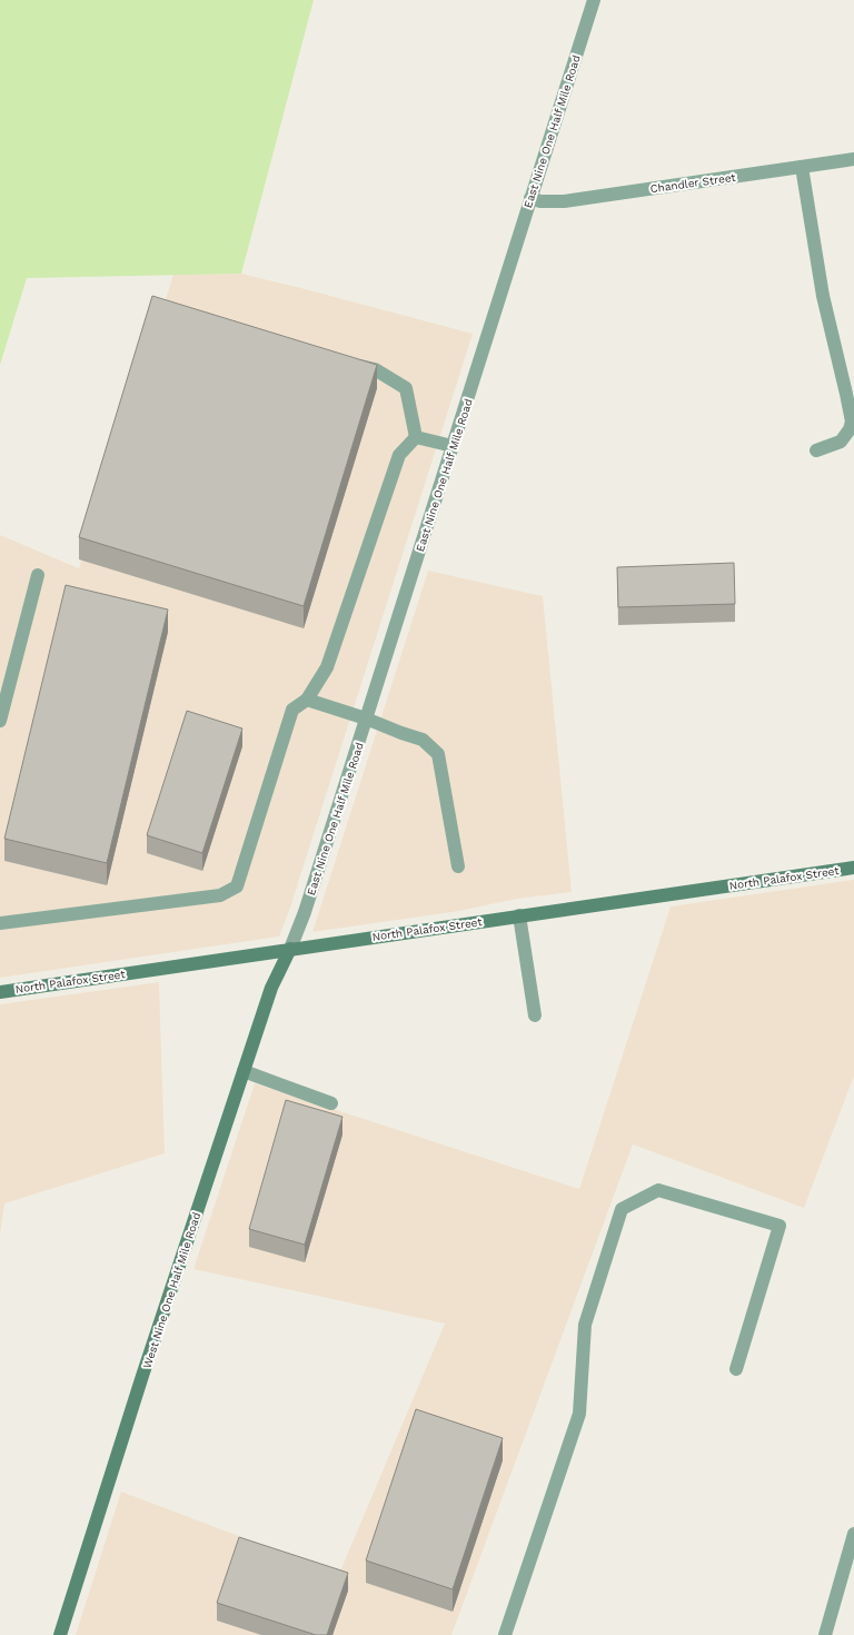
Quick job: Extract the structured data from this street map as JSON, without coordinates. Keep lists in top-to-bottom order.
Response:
{
  "streets": {
    "main road": ["North Palafox Street", "West Nine One Half Mile Road"],
    "street": ["East Nine One Half Mile Road", "Chandler Street"]
  },
  "crossings": [
    ["East Nine One Half Mile Road", "Chandler Street"],
    ["East Nine One Half Mile Road", "North Palafox Street"],
    ["East Nine One Half Mile Road", "West Nine One Half Mile Road"],
    ["North Palafox Street", "West Nine One Half Mile Road"]
  ]
}
